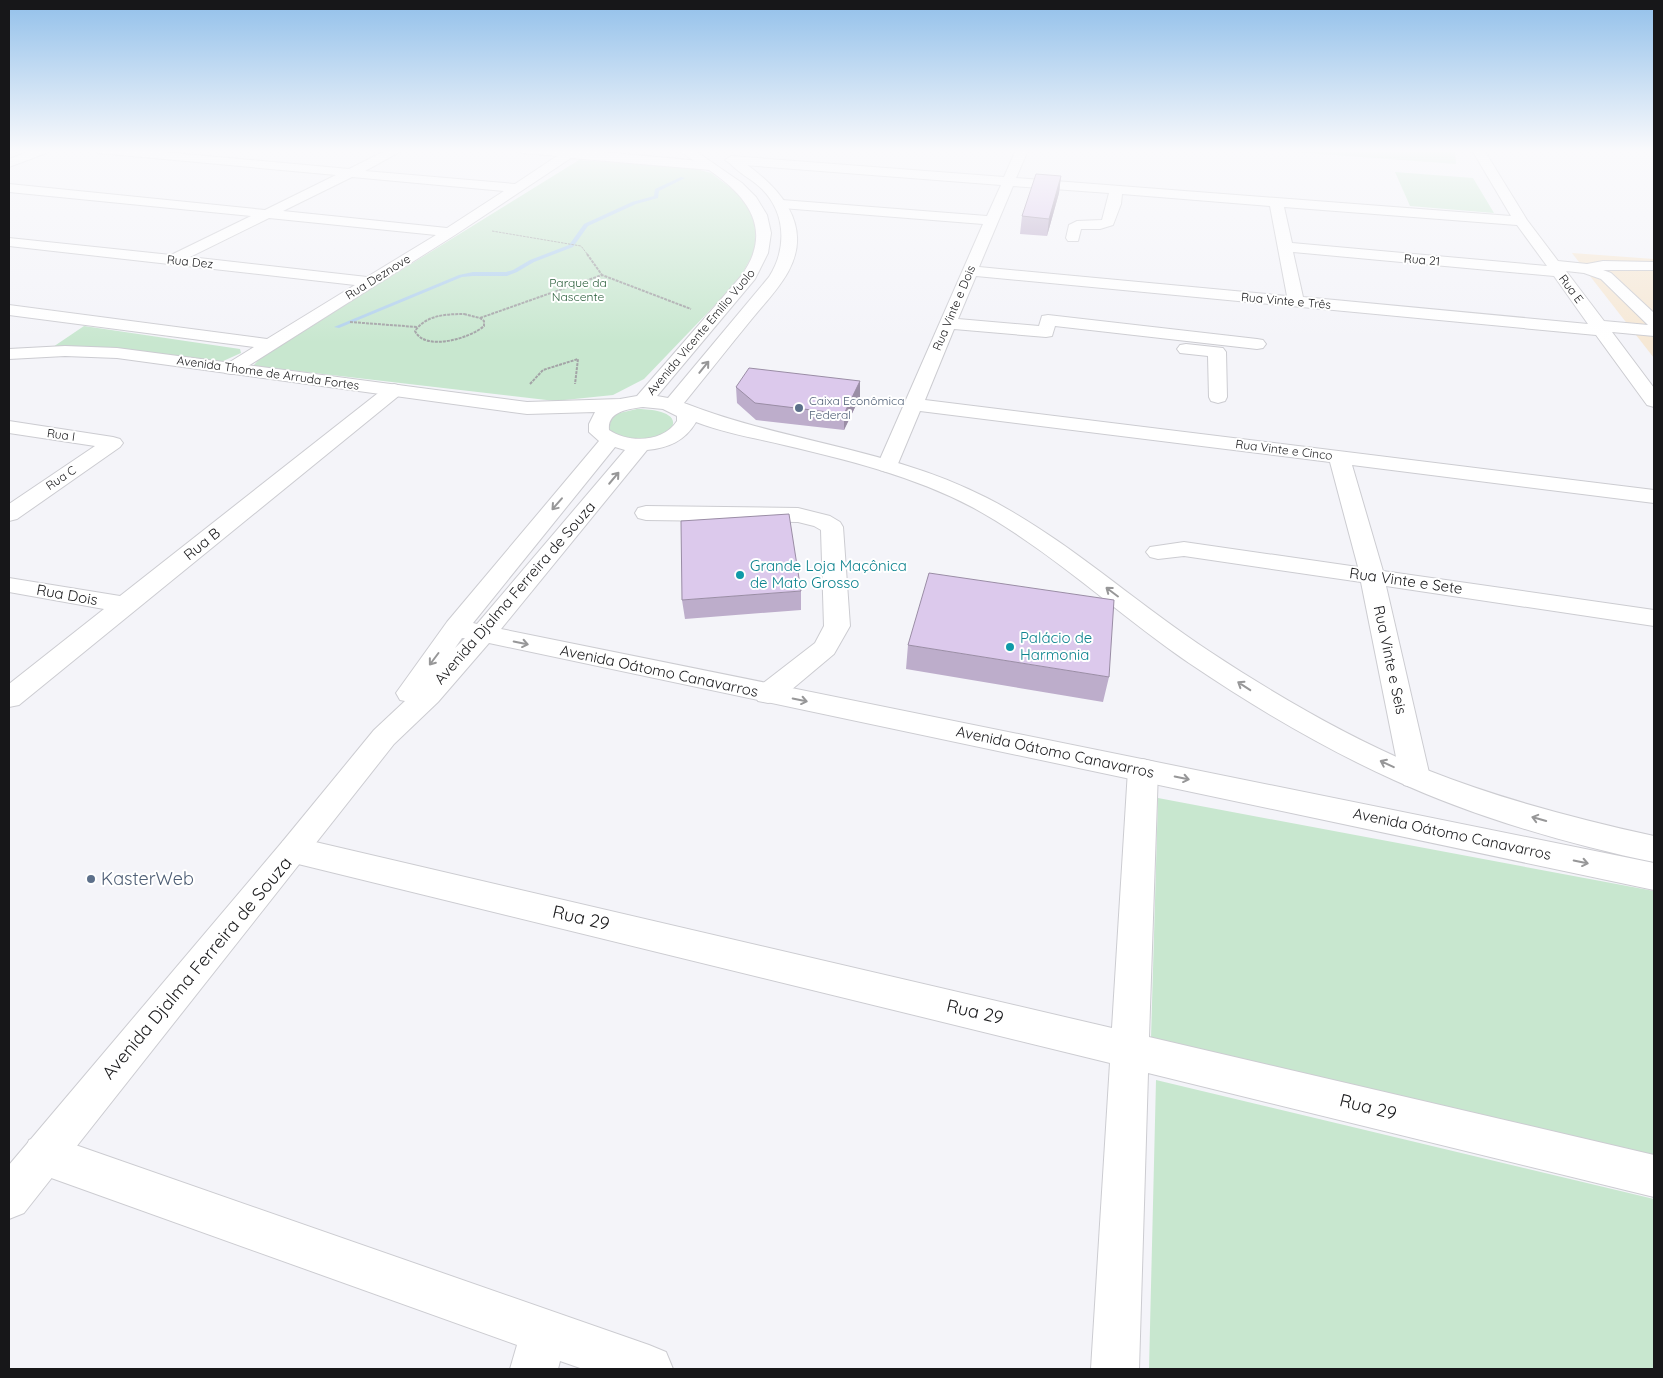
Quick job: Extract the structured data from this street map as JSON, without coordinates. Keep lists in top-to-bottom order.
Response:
{
  "streets": {
    "street": [
      "Rua 21",
      "Rua Dez",
      "Rua Deznove",
      "Rua E",
      "Rua Vinte e Três",
      "Rua Vinte e Dois",
      "Avenida Vicente Emilio Vuolo",
      "Avenida Thome de Arruda Fortes",
      "Rua I",
      "Rua Vinte e Cinco",
      "Rua C",
      "Rua B",
      "Rua Vinte e Sete",
      "Avenida Djalma Ferreira de Souza",
      "Rua Dois",
      "Rua Vinte e Seis",
      "Avenida Oátomo Canavarros",
      "Rua 29"
    ]
  },
  "crossings": [
    ["Rua 21", "Rua E"],
    ["Rua Dez", "Rua Deznove"],
    ["Rua Deznove", "Avenida Thome de Arruda Fortes"],
    ["Rua E", "Rua Vinte e Três"],
    ["Rua Vinte e Três", "Rua Vinte e Dois"],
    ["Rua Vinte e Dois", "Rua Vinte e Cinco"],
    ["Rua Vinte e Dois", "Avenida Oátomo Canavarros"],
    ["Avenida Vicente Emilio Vuolo", "Avenida Thome de Arruda Fortes"],
    ["Avenida Vicente Emilio Vuolo", "Avenida Oátomo Canavarros"],
    ["Avenida Thome de Arruda Fortes", "Rua B"],
    ["Avenida Thome de Arruda Fortes", "Avenida Djalma Ferreira de Souza"],
    ["Avenida Thome de Arruda Fortes", "Avenida Oátomo Canavarros"],
    ["Rua I", "Rua C"],
    ["Rua Vinte e Cinco", "Rua Vinte e Seis"],
    ["Rua B", "Rua Dois"],
    ["Rua Vinte e Sete", "Rua Vinte e Seis"],
    ["Avenida Djalma Ferreira de Souza", "Avenida Oátomo Canavarros"],
    ["Avenida Djalma Ferreira de Souza", "Rua 29"],
    ["Rua Vinte e Seis", "Avenida Oátomo Canavarros"]
  ],
  "parks": ["Parque da Nascente"],
  "places": [
    "Caixa Econômica Federal",
    "Grande Loja Maçônica de Mato Grosso",
    "Palácio de Harmonia",
    "KasterWeb"
  ]
}
